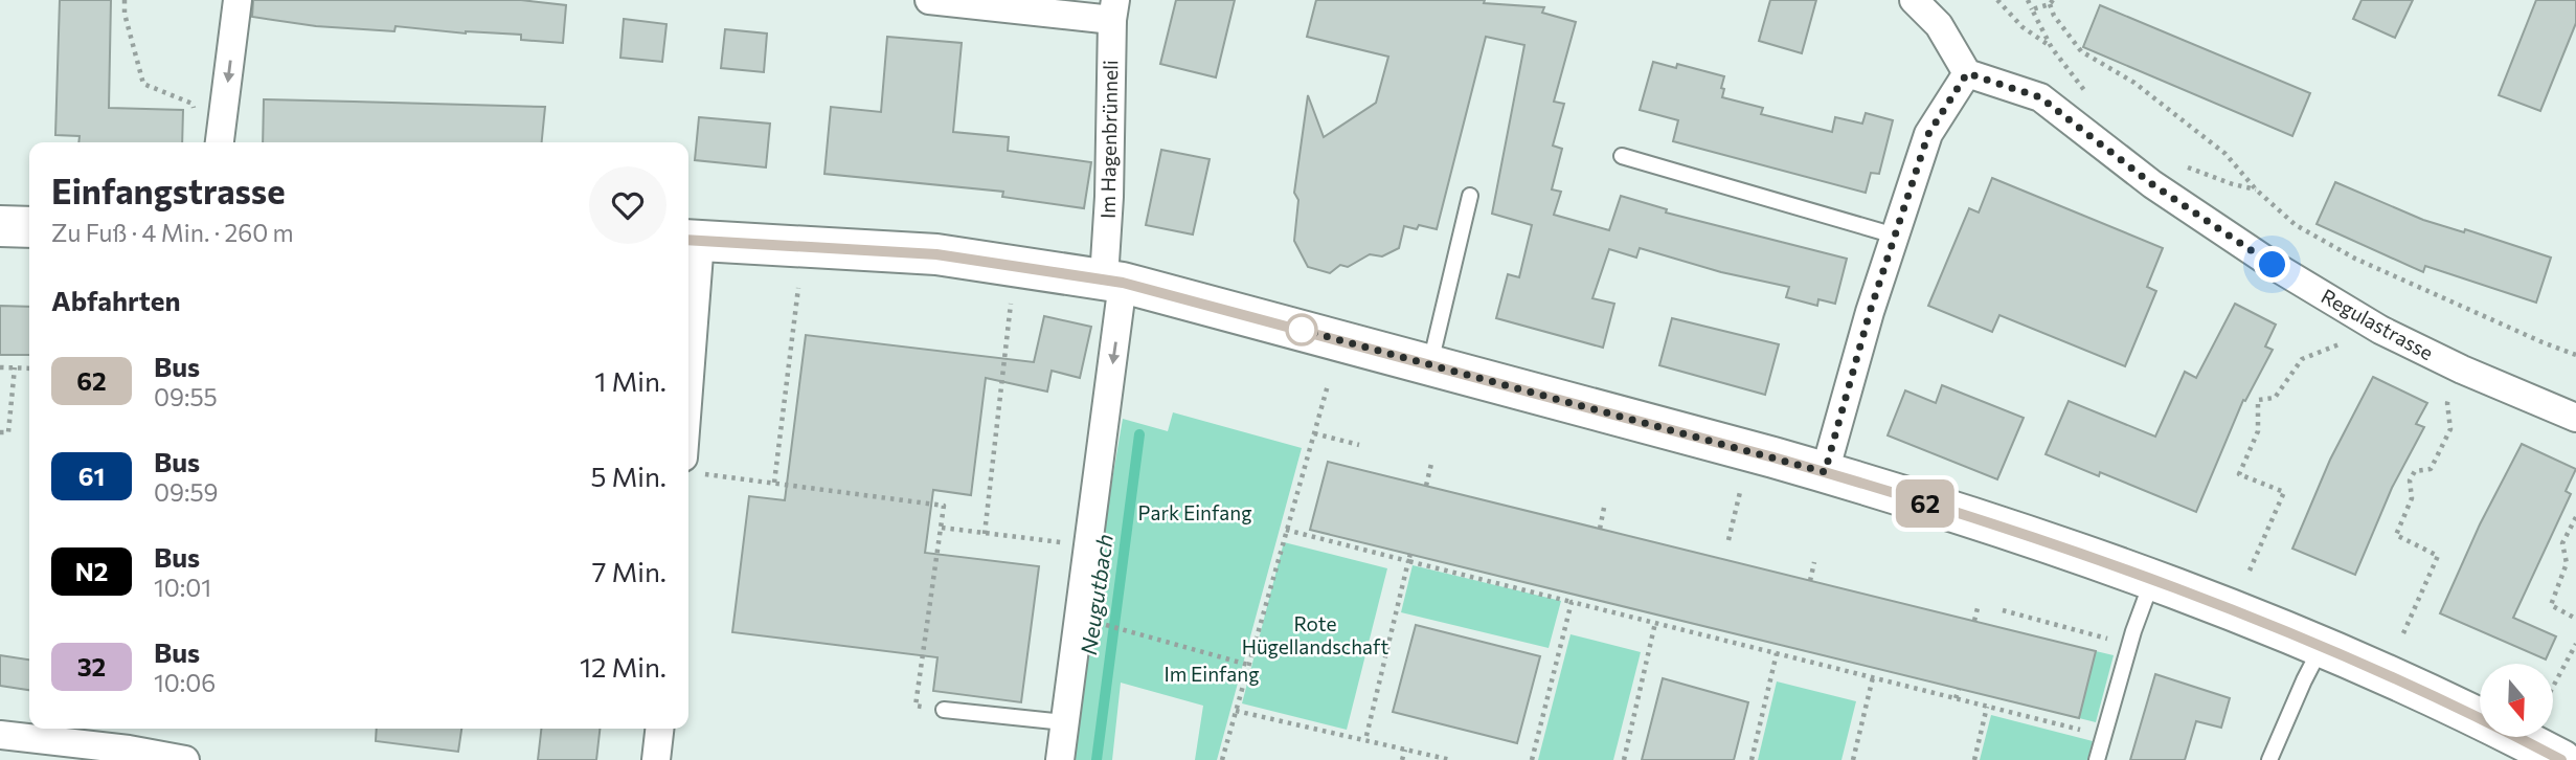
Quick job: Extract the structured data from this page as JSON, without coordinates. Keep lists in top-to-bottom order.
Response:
{
  "streets": {
    "street": ["Im Hagenbrünneli", "Regulastrasse"]
  },
  "one_way": ["Im Hagenbrünneli"],
  "water": ["Neugutbach"],
  "parks": ["Park Einfang", "Rote Hügellandschaft", "Im Einfang"],
  "lines": ["bus line 62"],
  "north": "bottom",
  "page": {
    "on_map": "62",
    "heading": [
      ["Einfangstrasse", "Zu Fuß · 4 Min. · 260 m"],
      "Abfahrten"
    ],
    "list": [
      {
        "mark": "62",
        "name": "Bus",
        "note": "09:55",
        "value": "1 Min."
      },
      {
        "mark": "61",
        "name": "Bus",
        "note": "09:59",
        "value": "5 Min."
      },
      {
        "mark": "N2",
        "name": "Bus",
        "note": "10:01",
        "value": "7 Min."
      },
      {
        "mark": "32",
        "name": "Bus",
        "note": "10:06",
        "value": "12 Min."
      }
    ]
  }
}
